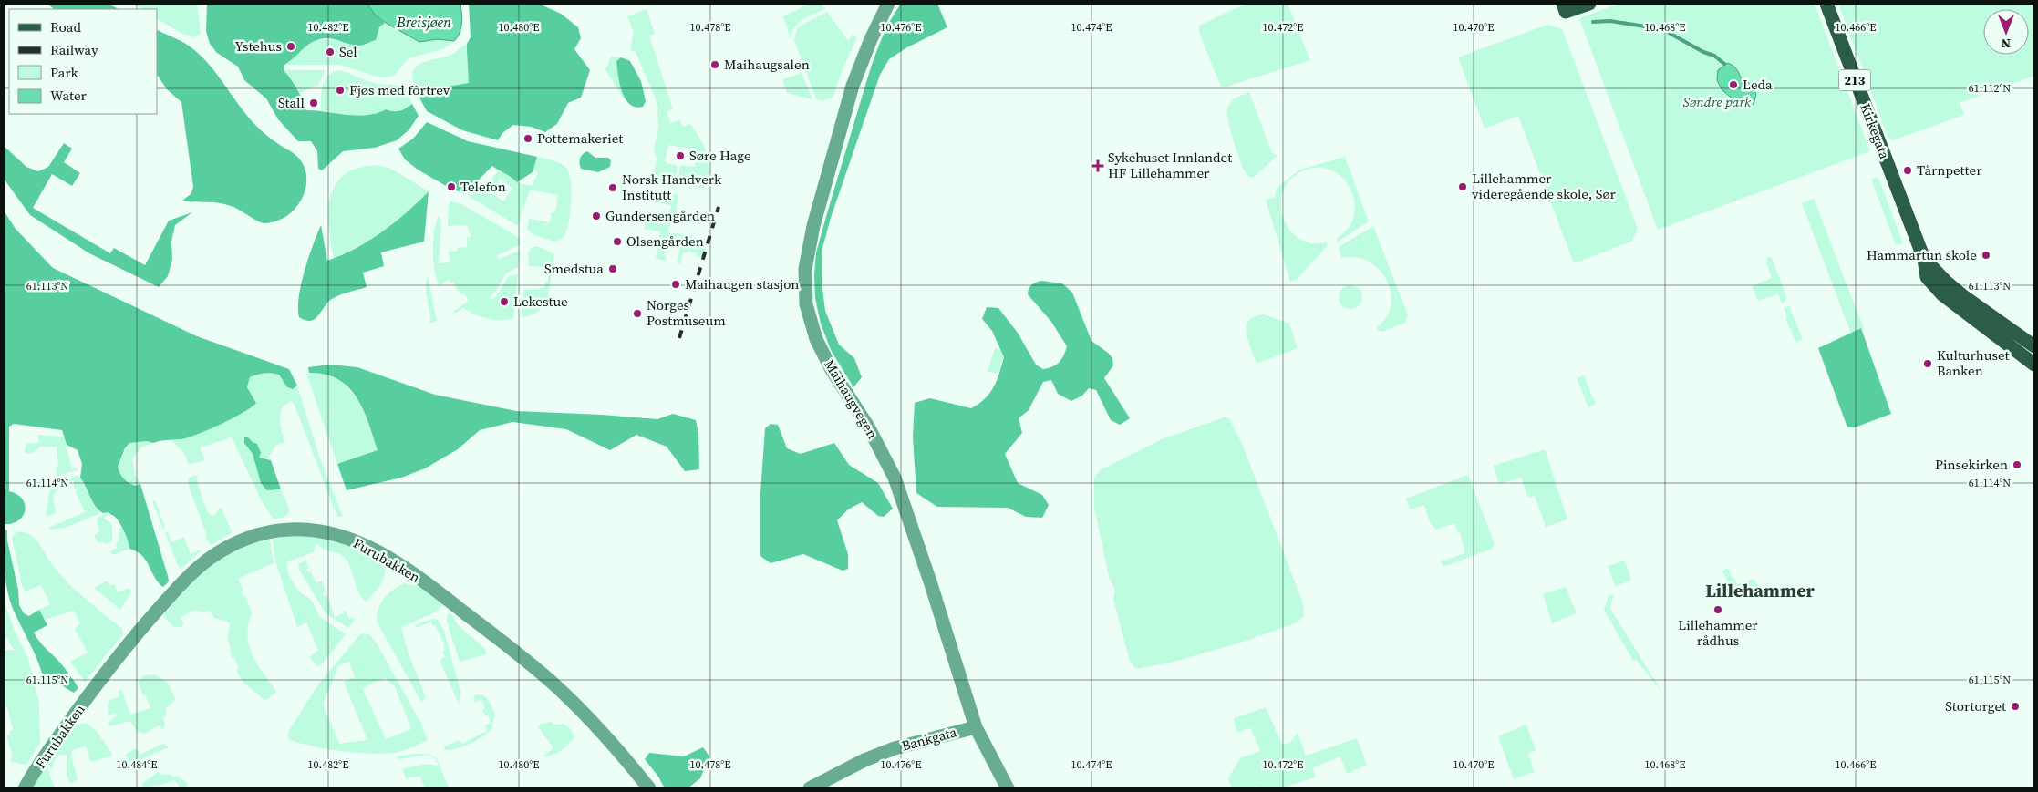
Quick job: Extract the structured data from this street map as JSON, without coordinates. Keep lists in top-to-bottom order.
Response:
{
  "streets": {
    "main road": ["213", "Kirkegata"],
    "street": ["Maihaugvegen", "Furubakken", "Bankgata"]
  },
  "crossings": [
    ["213", "Kirkegata"],
    ["Maihaugvegen", "Bankgata"]
  ],
  "districts": ["Lillehammer"],
  "water": ["Breisjøen"],
  "parks": ["Søndre park"],
  "places": {
    "other": [
      "Ystehus",
      "Sel",
      "Maihaugsalen",
      "Leda",
      "Fjøs med fôrtrev",
      "Stall",
      "Pottemakeriet",
      "Søre Hage",
      "Tårnpetter",
      "Telefon",
      "Lillehammer videregående skole, Sør",
      "Norsk Handverk Institutt",
      "Gundersengården",
      "Olsengården",
      "Hammartun skole",
      "Smedstua",
      "Maihaugen stasjon",
      "Lekestue",
      "Norges Postmuseum",
      "Kulturhuset Banken",
      "Pinsekirken",
      "Lillehammer rådhus",
      "Stortorget"
    ],
    "health": ["Sykehuset Innlandet HF Lillehammer"]
  },
  "legend": [
    "Road",
    "Railway",
    "Park",
    "Water"
  ],
  "north": "bottom",
  "coordinates": [
    "10.482°E",
    "10.480°E",
    "10.478°E",
    "10.476°E",
    "10.474°E",
    "10.472°E",
    "10.470°E",
    "10.468°E",
    "10.466°E",
    "61.112°N",
    "61.113°N",
    "61.114°N",
    "61.115°N",
    "10.484°E"
  ]
}
